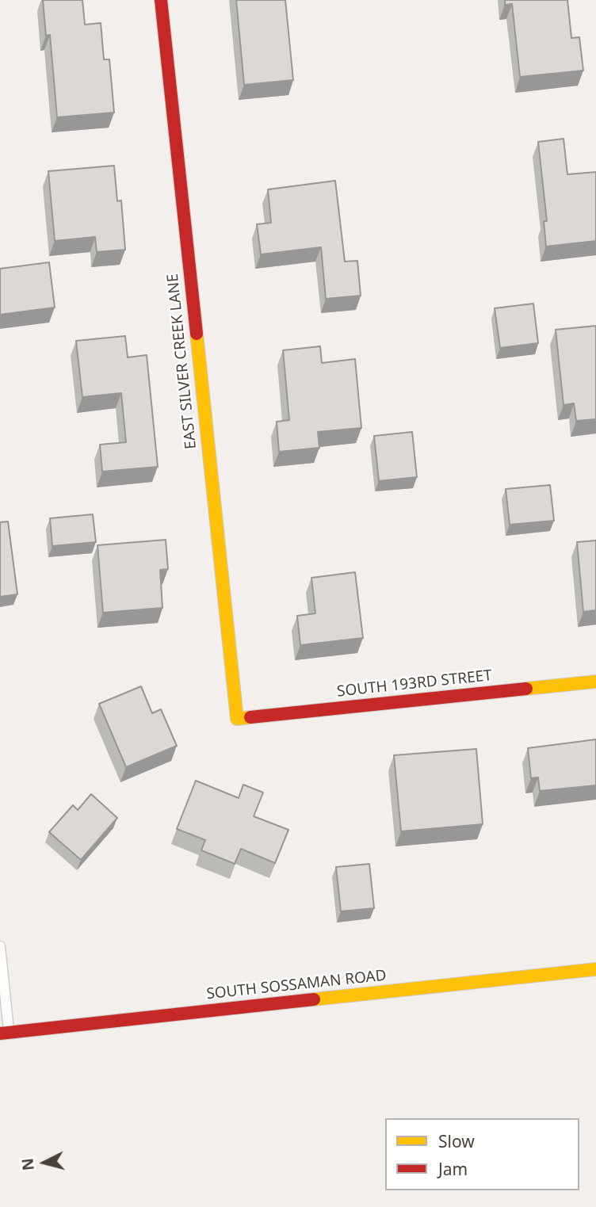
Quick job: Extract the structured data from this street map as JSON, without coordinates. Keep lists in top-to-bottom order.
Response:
{
  "streets": {
    "street": ["EAST SILVER CREEK LANE", "SOUTH 193RD STREET", "SOUTH SOSSAMAN ROAD"]
  },
  "crossings": [
    ["EAST SILVER CREEK LANE", "SOUTH 193RD STREET"]
  ],
  "legend": ["Slow", "Jam"],
  "north": "left"
}
